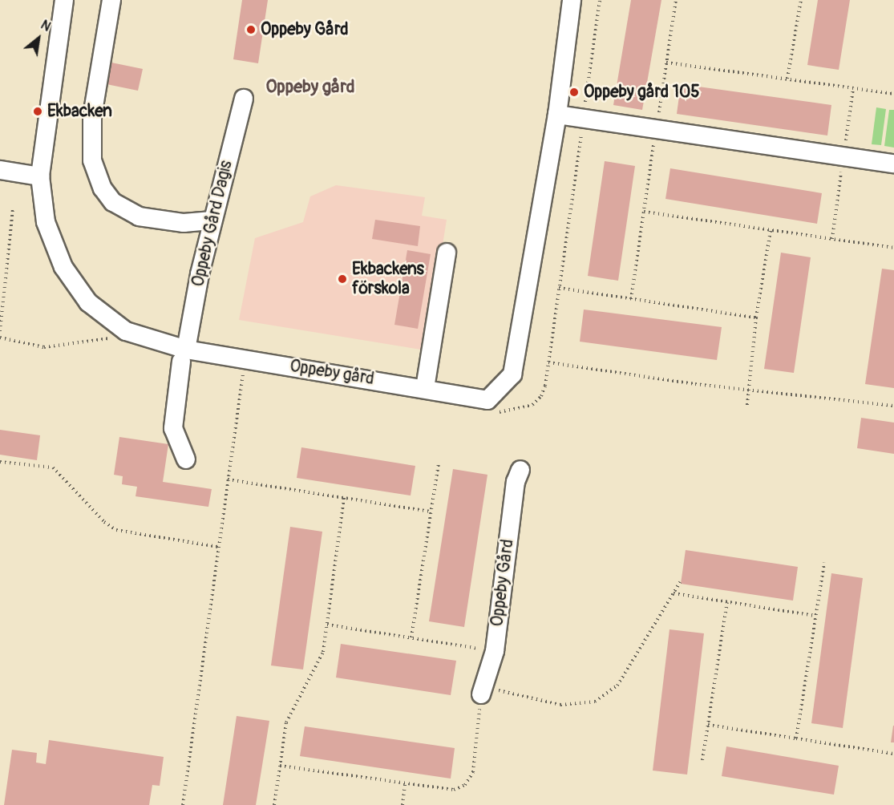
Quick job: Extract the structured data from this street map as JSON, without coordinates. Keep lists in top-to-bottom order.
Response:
{
  "streets": {
    "street": ["Oppeby Gård Dagis", "Oppeby gård", "Oppeby Gård"]
  },
  "crossings": [
    ["Oppeby Gård Dagis", "Oppeby gård"]
  ],
  "districts": ["Oppeby gård"],
  "places": [
    "Oppeby Gård",
    "Oppeby gård 105",
    "Ekbacken",
    "Ekbackens förskola"
  ],
  "north": "top right"
}
